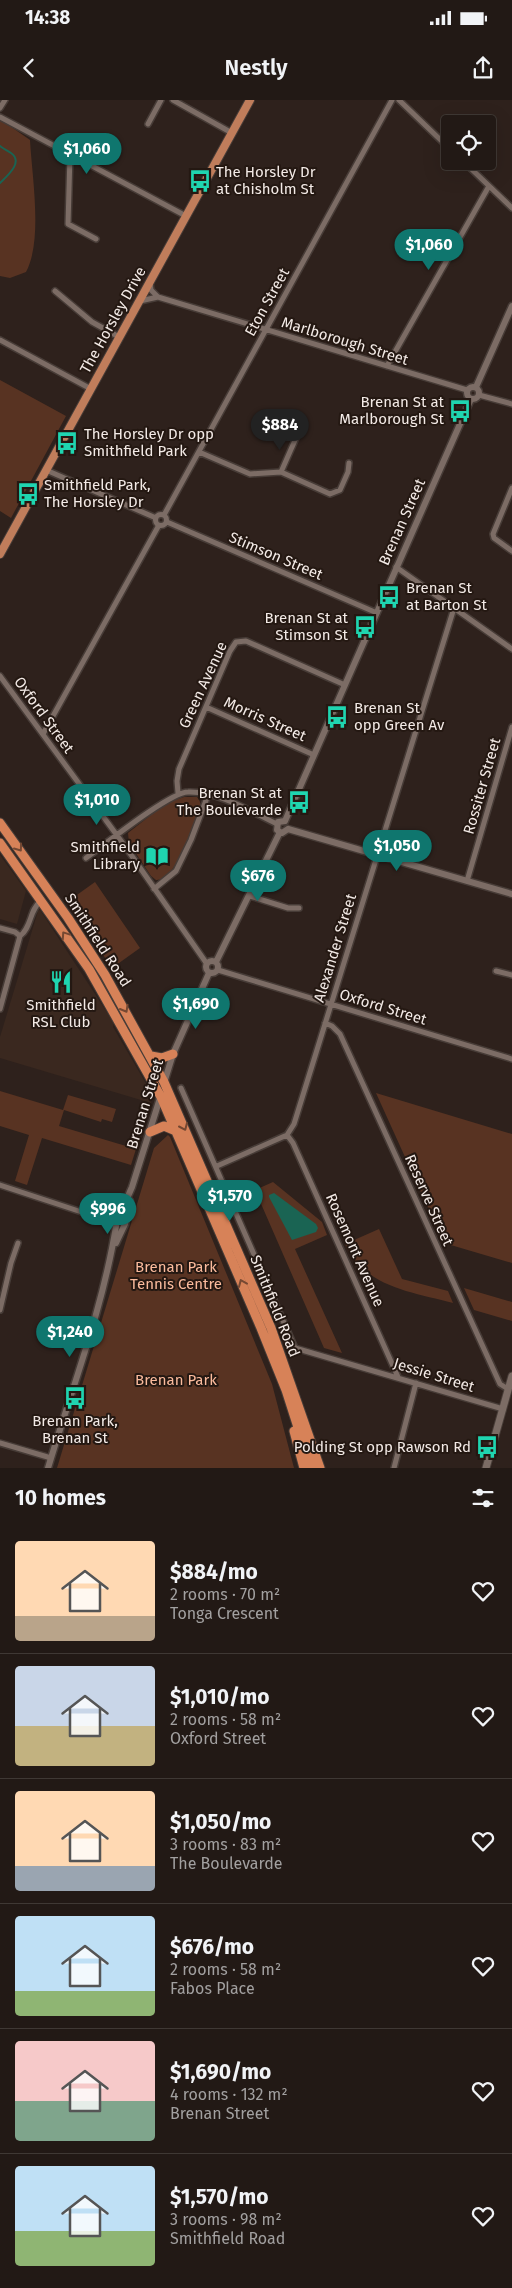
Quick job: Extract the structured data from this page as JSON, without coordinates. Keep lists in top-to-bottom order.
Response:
{
  "streets": {
    "highway": ["Smithfield Road"],
    "main road": ["The Horsley Drive"],
    "street": [
      "Eton Street",
      "Marlborough Street",
      "Brenan Street",
      "Stimson Street",
      "Green Avenue",
      "Oxford Street",
      "Morris Street",
      "Rossiter Street",
      "Alexander Street",
      "Reserve Street",
      "Rosemont Avenue",
      "Jessie Street"
    ]
  },
  "crossings": [
    ["Eton Street", "Marlborough Street"],
    ["Marlborough Street", "Brenan Street"],
    ["Brenan Street", "Stimson Street"],
    ["Brenan Street", "Green Avenue"],
    ["Brenan Street", "Oxford Street"],
    ["Brenan Street", "Morris Street"],
    ["Brenan Street", "Smithfield Road"],
    ["Green Avenue", "Morris Street"],
    ["Oxford Street", "Alexander Street"],
    ["Alexander Street", "Reserve Street"],
    ["Alexander Street", "Rosemont Avenue"],
    ["Rosemont Avenue", "Jessie Street"]
  ],
  "parks": ["Brenan Park Tennis Centre", "Brenan Park"],
  "places": {
    "bus stop": [
      "The Horsley Dr at Chisholm St",
      "Brenan St at Marlborough St",
      "The Horsley Dr opp Smithfield Park",
      "Smithfield Park, The Horsley Dr",
      "Brenan St at Barton St",
      "Brenan St at Stimson St",
      "Brenan St opp Green Av",
      "Brenan St at The Boulevarde",
      "Brenan Park, Brenan St",
      "Polding St opp Rawson Rd"
    ],
    "library": ["Smithfield Library"],
    "restaurant": ["Smithfield RSL Club"]
  },
  "page": {
    "status": "14:38",
    "header": "Nestly",
    "price": [
      "$1,060",
      "$1,060",
      "$884",
      "$1,010",
      "$1,050",
      "$676",
      "$1,690",
      "$1,570",
      "$996",
      "$1,240"
    ],
    "heading": "10 homes",
    "list": [
      {
        "name": "$884/mo",
        "note": "2 rooms · 70 m² · Tonga Crescent"
      },
      {
        "name": "$1,010/mo",
        "note": "2 rooms · 58 m² · Oxford Street"
      },
      {
        "name": "$1,050/mo",
        "note": "3 rooms · 83 m² · The Boulevarde"
      },
      {
        "name": "$676/mo",
        "note": "2 rooms · 58 m² · Fabos Place"
      },
      {
        "name": "$1,690/mo",
        "note": "4 rooms · 132 m² · Brenan Street"
      },
      {
        "name": "$1,570/mo",
        "note": "3 rooms · 98 m² · Smithfield Road"
      }
    ]
  }
}
